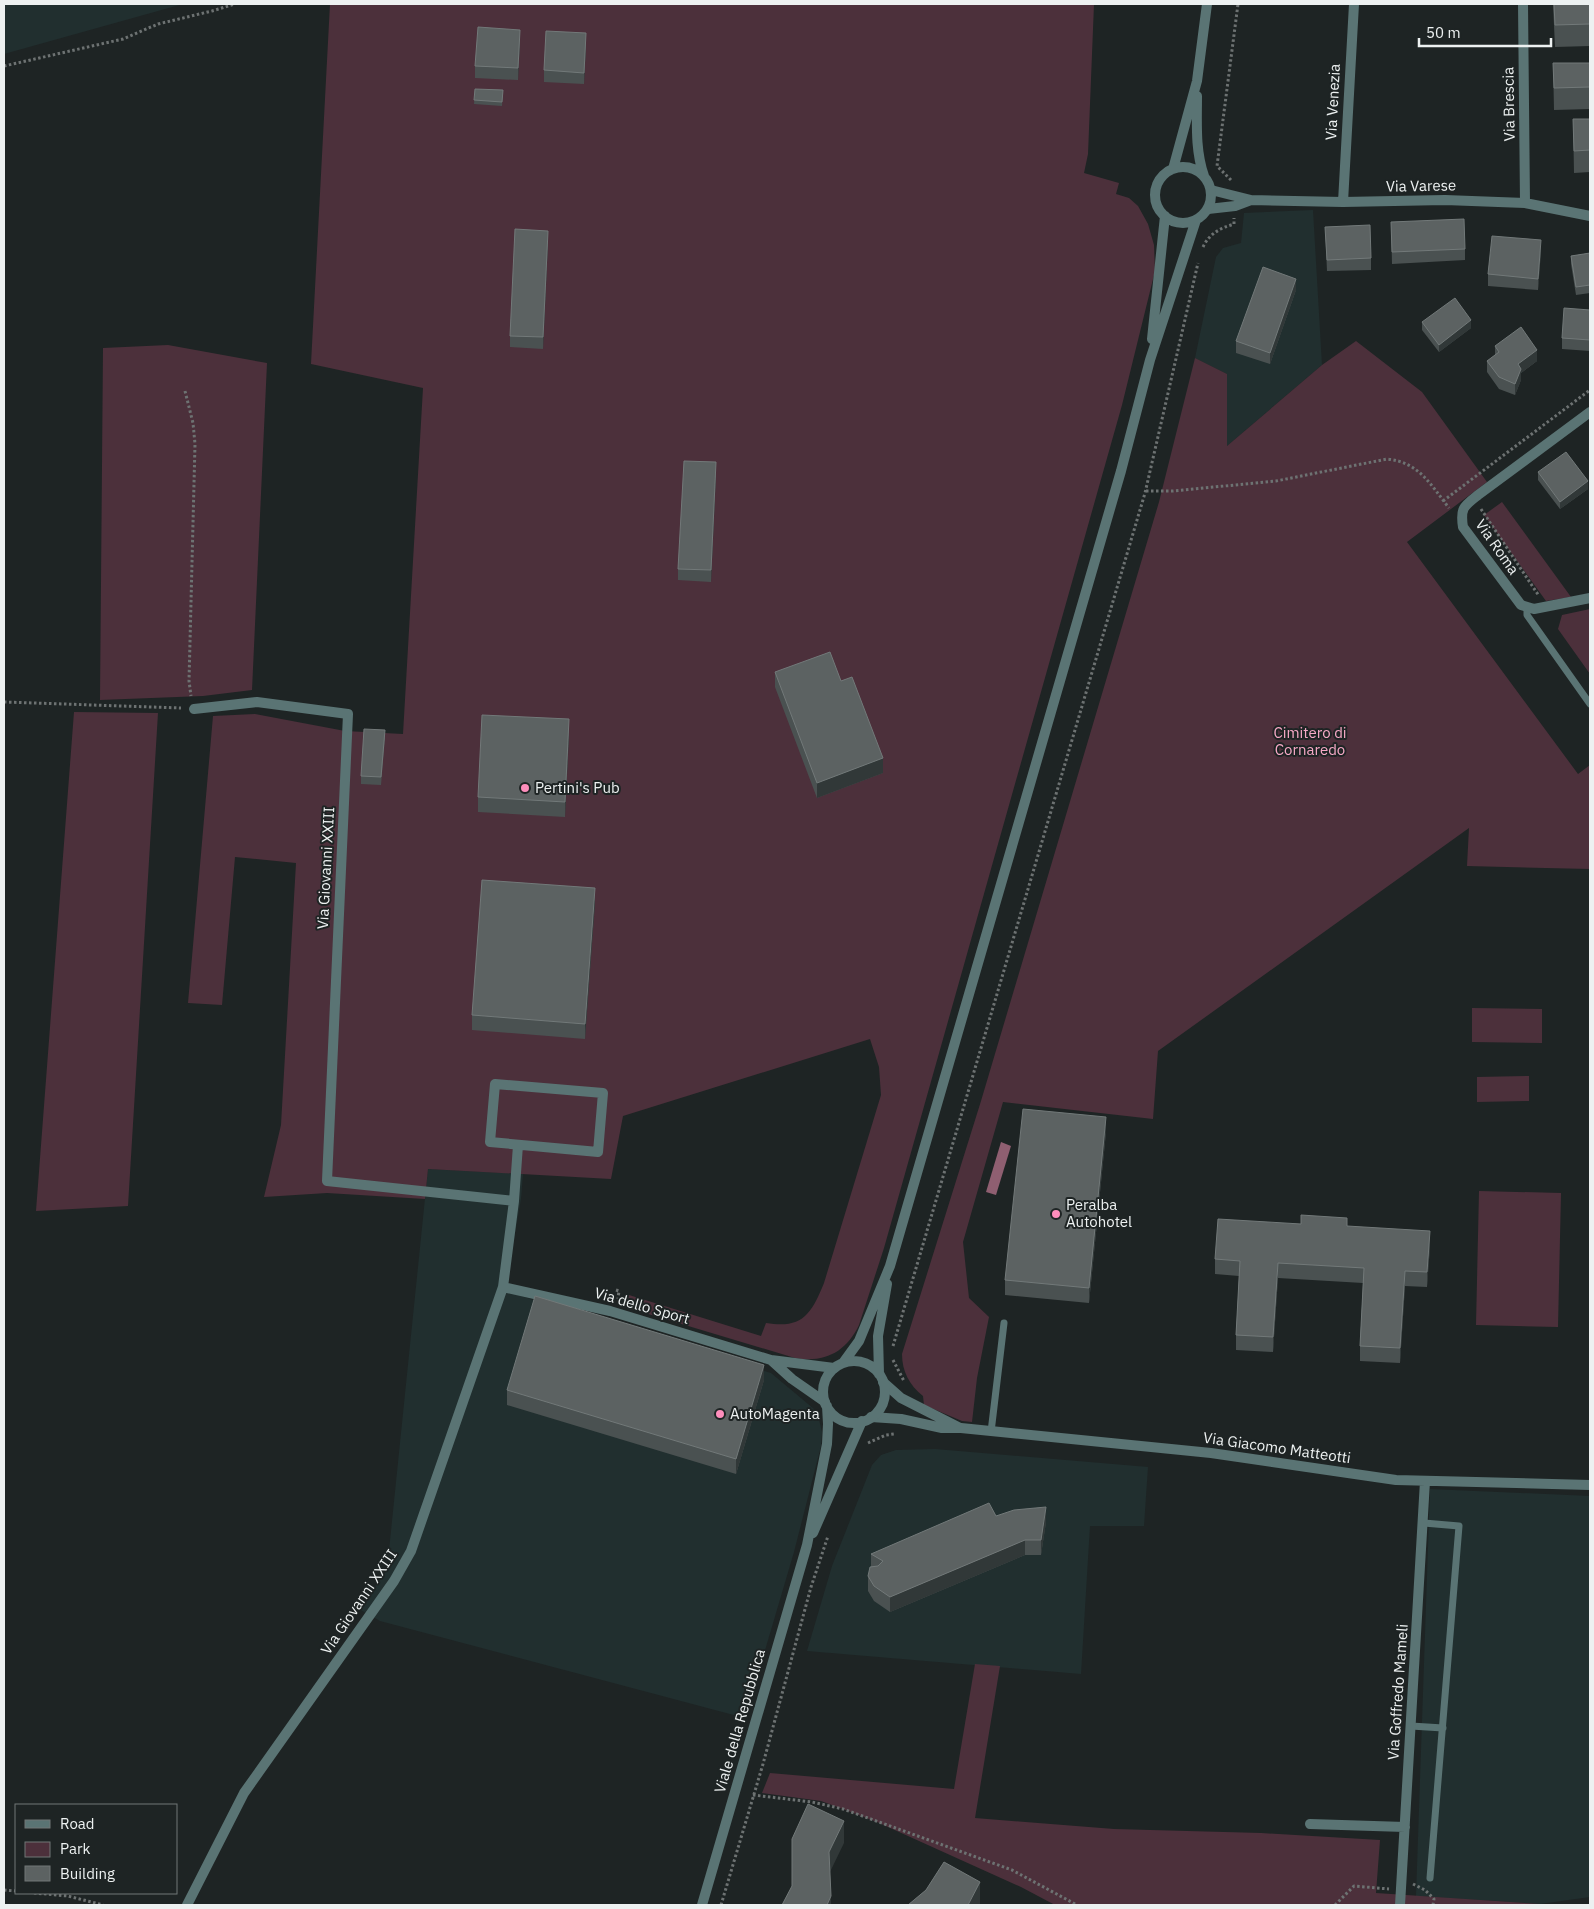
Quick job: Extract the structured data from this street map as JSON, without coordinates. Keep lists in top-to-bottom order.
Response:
{
  "streets": {
    "street": [
      "Via Venezia",
      "Via Brescia",
      "Via Varese",
      "Via Roma",
      "Via Giovanni XXIII",
      "Via dello Sport",
      "Via Giacomo Matteotti",
      "Via Goffredo Mameli",
      "Viale della Repubblica"
    ]
  },
  "crossings": [
    ["Via Venezia", "Via Varese"],
    ["Via Brescia", "Via Varese"],
    ["Via Giovanni XXIII", "Via dello Sport"],
    ["Via dello Sport", "Via Giacomo Matteotti"],
    ["Via dello Sport", "Viale della Repubblica"],
    ["Via Giacomo Matteotti", "Via Goffredo Mameli"],
    ["Via Giacomo Matteotti", "Viale della Repubblica"]
  ],
  "parks": ["Cimitero di Cornaredo"],
  "places": ["Pertini's Pub", "Peralba Autohotel", "AutoMagenta"],
  "legend": ["Road", "Park", "Building"],
  "scale_bar": "50 m"
}
